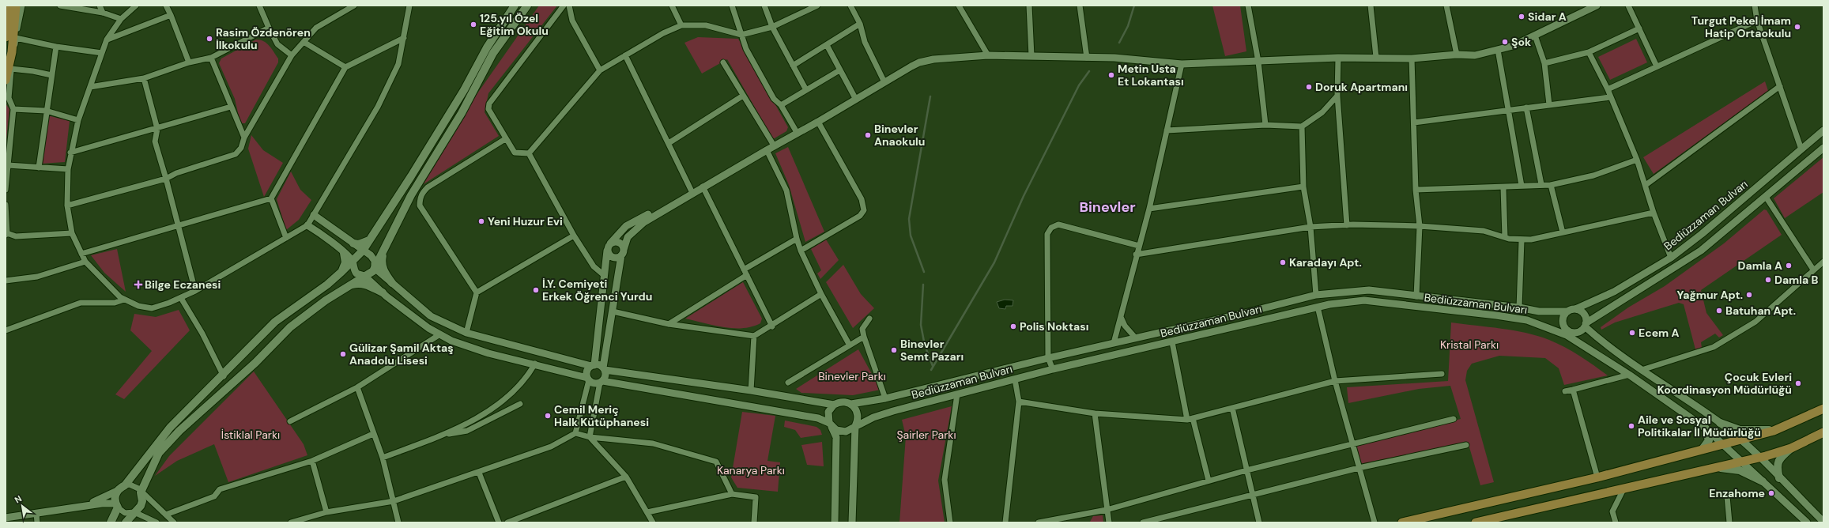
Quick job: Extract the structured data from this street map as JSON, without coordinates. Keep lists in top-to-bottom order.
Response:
{
  "streets": {
    "street": ["Bediüzzaman Bulvarı"]
  },
  "districts": ["Binevler"],
  "parks": [
    "Kristal Parkı",
    "Binevler Parkı",
    "İstiklal Parkı",
    "Şairler Parkı",
    "Kanarya Parkı"
  ],
  "places": {
    "other": [
      "Sidar A",
      "125.yıl Özel Eğitim Okulu",
      "Turgut Pekel İmam Hatip Ortaokulu",
      "Rasim Özdenören İlkokulu",
      "Şok",
      "Metin Usta Et Lokantası",
      "Doruk Apartmanı",
      "Binevler Anaokulu",
      "Yeni Huzur Evi",
      "Karadayı Apt.",
      "Damla A",
      "Damla B",
      "İ.Y. Cemiyeti Erkek Öğrenci Yurdu",
      "Yağmur Apt.",
      "Batuhan Apt.",
      "Polis Noktası",
      "Ecem A",
      "Binevler Semt Pazarı",
      "Gülizar Şamil Aktaş Anadolu Lisesi",
      "Çocuk Evleri Koordinasyon Müdürlüğü",
      "Cemil Meriç Halk Kütüphanesi",
      "Aile ve Sosyal Politikalar İl Müdürlüğü",
      "Enzahome"
    ],
    "health": ["Bilge Eczanesi"]
  },
  "north": "top left"
}
